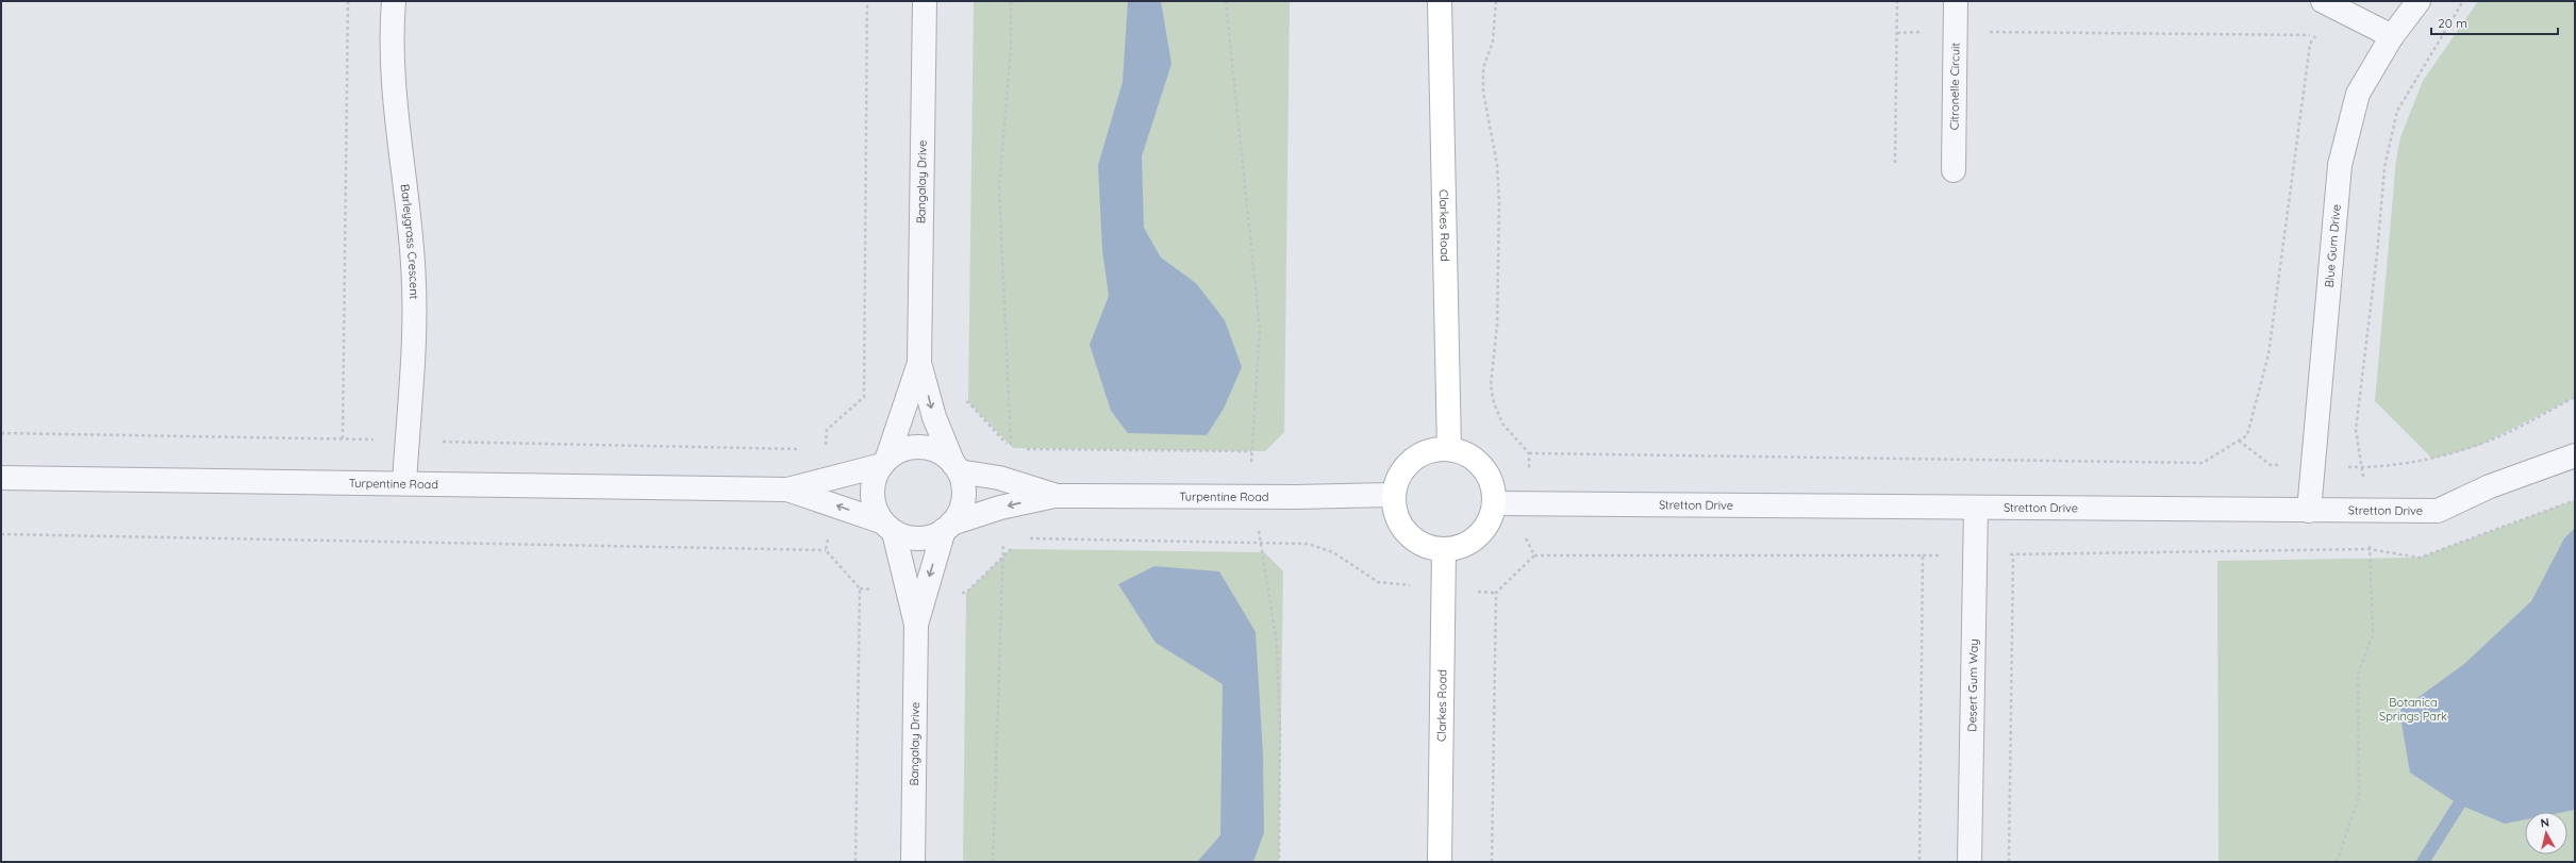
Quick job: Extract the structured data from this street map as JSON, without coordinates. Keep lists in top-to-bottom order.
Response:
{
  "streets": {
    "street": [
      "Citronelle Circuit",
      "Bangalay Drive",
      "Clarkes Road",
      "Barleygrass Crescent",
      "Blue Gum Drive",
      "Turpentine Road",
      "Stretton Drive",
      "Desert Gum Way"
    ]
  },
  "crossings": [
    ["Bangalay Drive", "Turpentine Road"],
    ["Clarkes Road", "Turpentine Road"],
    ["Clarkes Road", "Stretton Drive"],
    ["Barleygrass Crescent", "Turpentine Road"],
    ["Blue Gum Drive", "Stretton Drive"],
    ["Turpentine Road", "Stretton Drive"],
    ["Stretton Drive", "Desert Gum Way"]
  ],
  "parks": ["Botanica Springs Park"],
  "scale_bar": "20 m",
  "north": "top"
}
